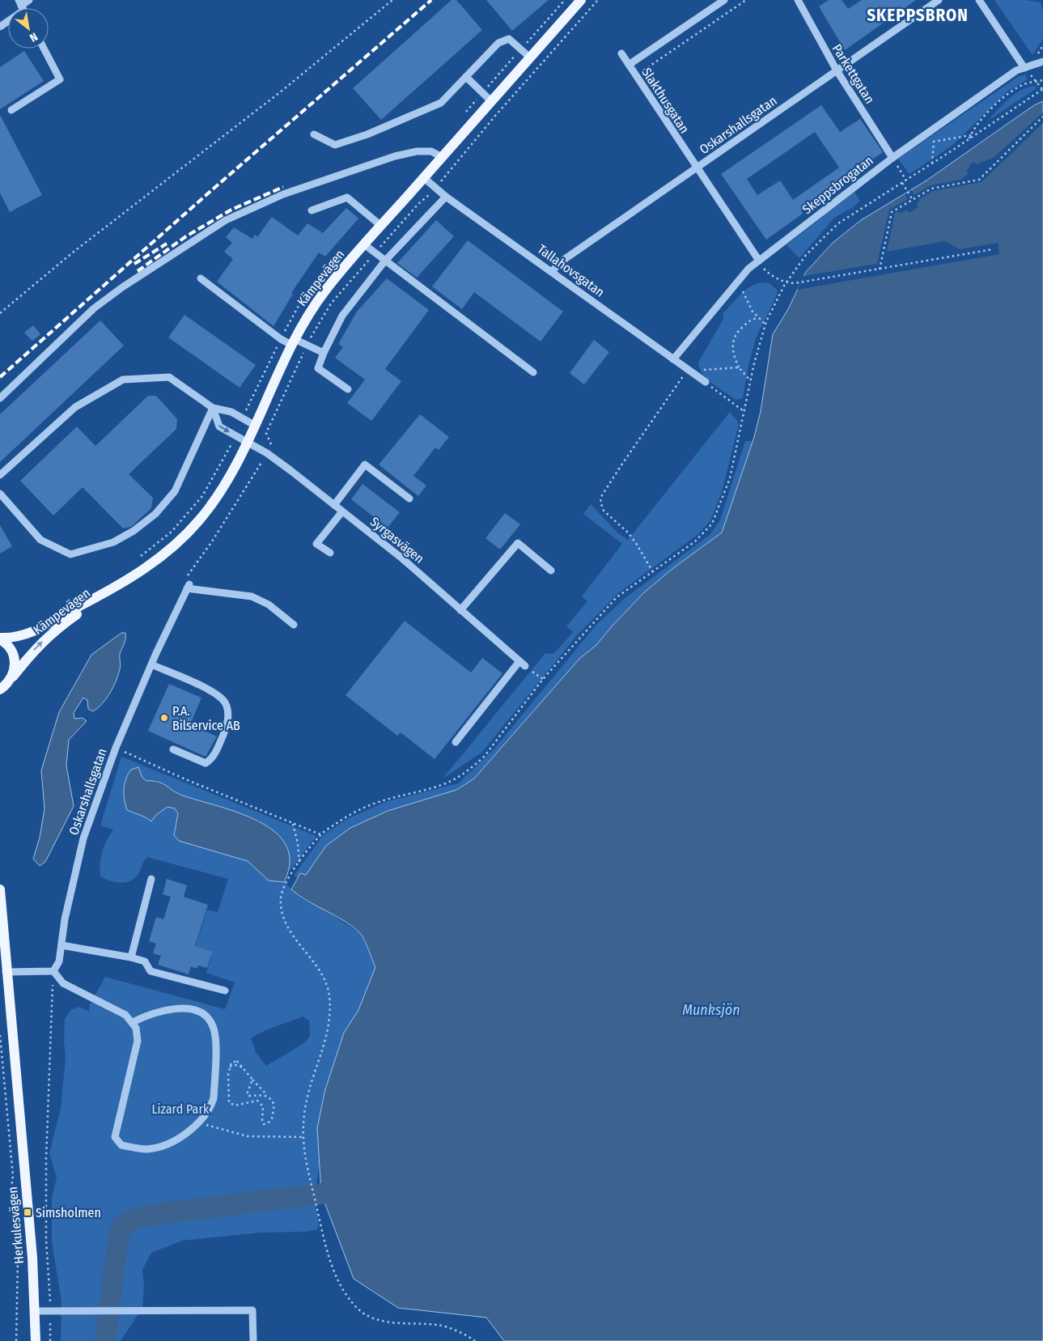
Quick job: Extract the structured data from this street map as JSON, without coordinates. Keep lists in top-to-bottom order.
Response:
{
  "streets": {
    "main road": ["Kämpevägen", "Herkulesvägen"],
    "street": [
      "Parkettgatan",
      "Slakthusgatan",
      "Oskarshallsgatan",
      "Skeppsbrogatan",
      "Tallahovsgatan",
      "Syrgasvägen"
    ]
  },
  "crossings": [
    ["Parkettgatan", "Oskarshallsgatan"],
    ["Parkettgatan", "Skeppsbrogatan"],
    ["Slakthusgatan", "Oskarshallsgatan"],
    ["Slakthusgatan", "Skeppsbrogatan"],
    ["Oskarshallsgatan", "Tallahovsgatan"],
    ["Skeppsbrogatan", "Tallahovsgatan"],
    ["Tallahovsgatan", "Kämpevägen"],
    ["Kämpevägen", "Syrgasvägen"]
  ],
  "districts": ["SKEPPSBRON"],
  "water": ["Munksjön"],
  "parks": ["Lizard Park"],
  "places": {
    "other": ["P.A. Bilservice AB"],
    "transit": ["Simsholmen"]
  },
  "north": "bottom right"
}
